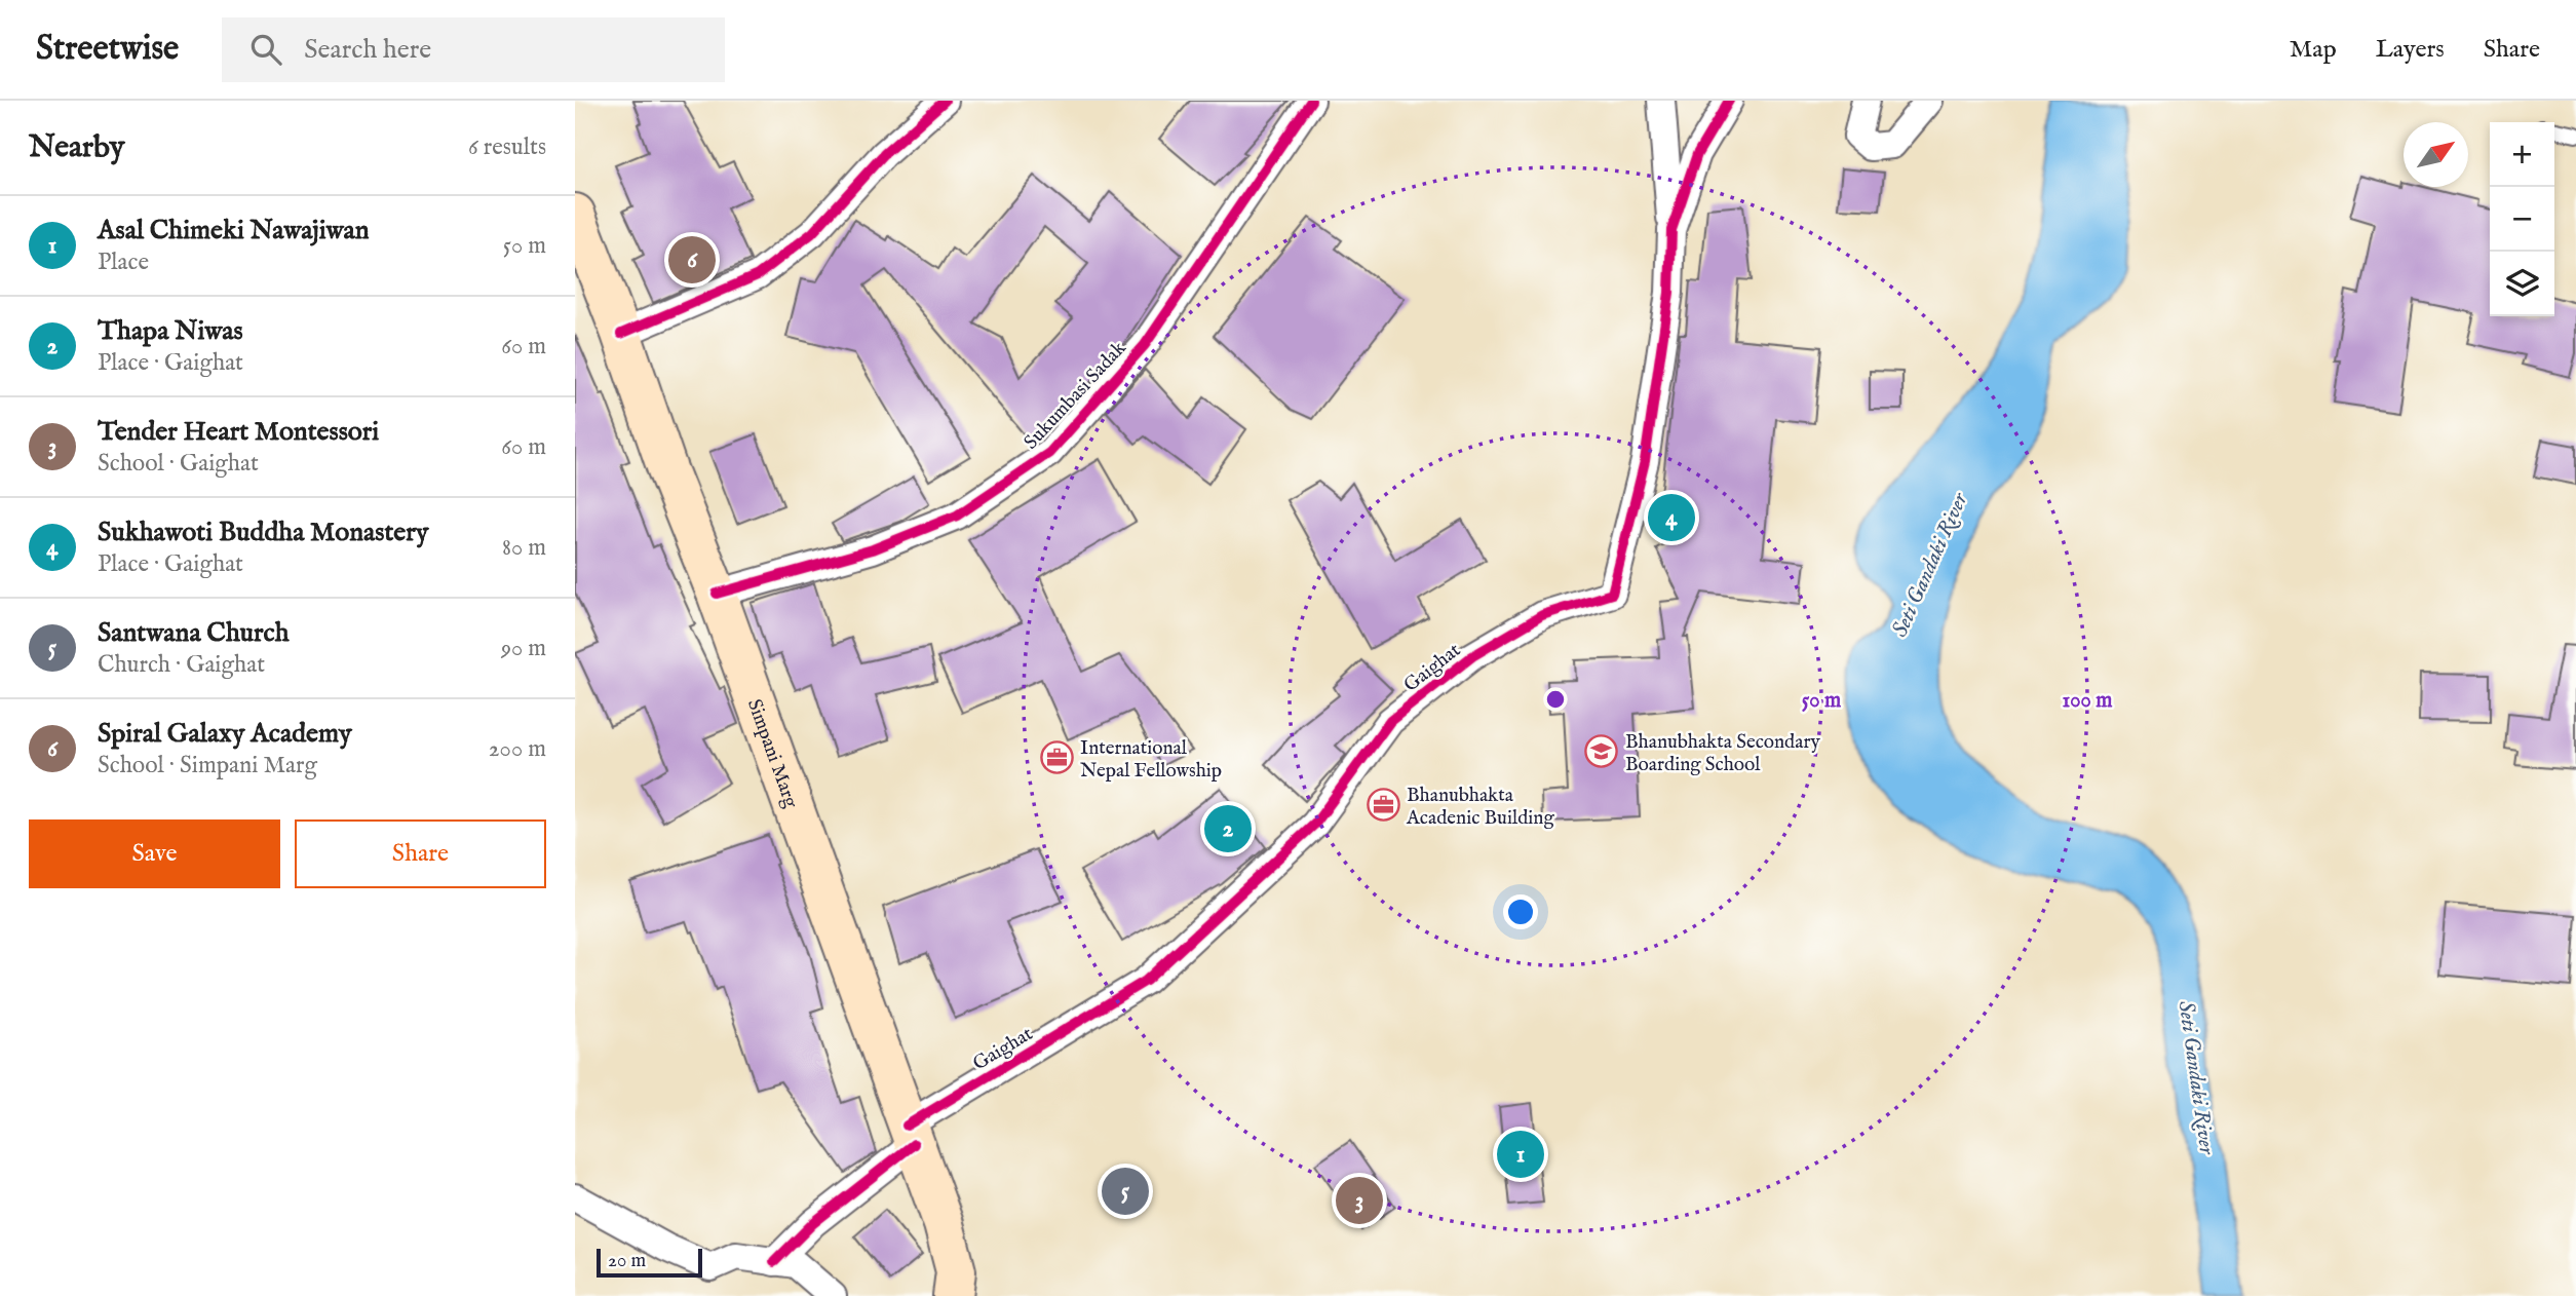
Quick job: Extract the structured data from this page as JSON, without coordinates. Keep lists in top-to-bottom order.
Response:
{
  "streets": {
    "main road": ["Simpani Marg"],
    "street": ["Sukumbasi Sadak", "Gaighat"]
  },
  "crossings": [
    ["Sukumbasi Sadak", "Simpani Marg"],
    ["Gaighat", "Simpani Marg"]
  ],
  "water": ["Seti Gandaki River"],
  "places": {
    "school or university": ["Bhanubhakta Secondary Boarding School"],
    "office": ["International Nepal Fellowship", "Bhanubhakta Acadenic Building"]
  },
  "scale_bar": "20 m",
  "north": "top right",
  "page": {
    "header": "Streetwise",
    "search": "Search here",
    "nav": ["Map", "Layers", "Share"],
    "heading": ["Nearby", "6 results"],
    "map_buttons": ["+", "−"],
    "list": [
      {
        "mark": "1",
        "name": "Asal Chimeki Nawajiwan",
        "note": "Place",
        "value": "50 m"
      },
      {
        "mark": "2",
        "name": "Thapa Niwas",
        "note": "Place · Gaighat",
        "value": "60 m"
      },
      {
        "mark": "3",
        "name": "Tender Heart Montessori",
        "note": "School · Gaighat",
        "value": "60 m"
      },
      {
        "mark": "4",
        "name": "Sukhawoti Buddha Monastery",
        "note": "Place · Gaighat",
        "value": "80 m"
      },
      {
        "mark": "5",
        "name": "Santwana Church",
        "note": "Church · Gaighat",
        "value": "90 m"
      },
      {
        "mark": "6",
        "name": "Spiral Galaxy Academy",
        "note": "School · Simpani Marg",
        "value": "200 m"
      }
    ],
    "pins": [
      "6",
      "4",
      "2",
      "1",
      "5",
      "3"
    ],
    "buttons": ["Save", "Share"],
    "scale": "20 m"
  },
  "rings": ["50 m", "100 m"]
}
